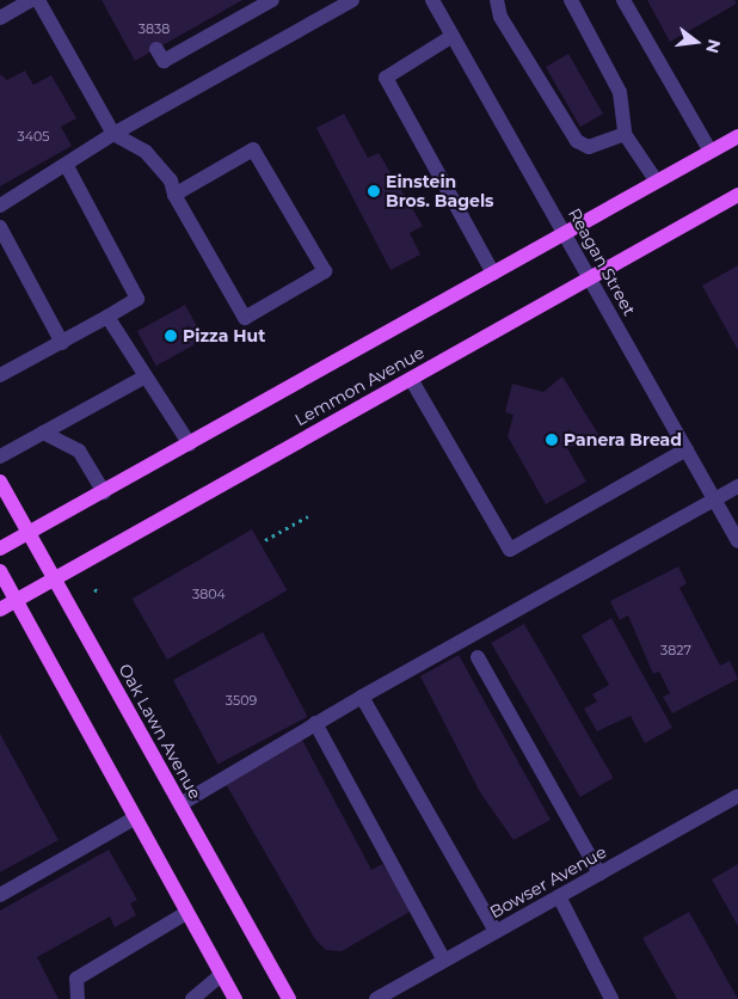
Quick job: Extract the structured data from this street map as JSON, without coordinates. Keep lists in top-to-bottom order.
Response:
{
  "streets": {
    "main road": ["Lemmon Avenue", "Oak Lawn Avenue"],
    "street": ["Reagan Street", "Bowser Avenue"]
  },
  "crossings": [
    ["Reagan Street", "Lemmon Avenue"],
    ["Lemmon Avenue", "Oak Lawn Avenue"]
  ],
  "places": ["Einstein Bros. Bagels", "Pizza Hut", "Panera Bread"],
  "house_numbers": [
    "3838",
    "3405",
    "3804",
    "3827",
    "3509"
  ],
  "north": "right"
}
